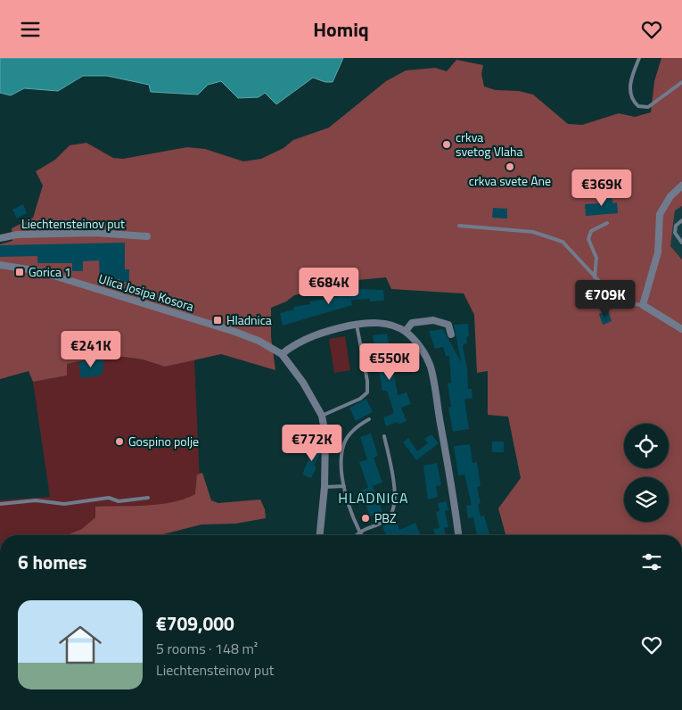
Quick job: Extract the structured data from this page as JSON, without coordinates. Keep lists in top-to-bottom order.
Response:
{
  "streets": {
    "street": ["Liechtensteinov put", "Ulica Josipa Kosora"]
  },
  "districts": ["HLADNICA"],
  "places": {
    "other": [
      "crkva svetog Vlaha",
      "crkva svete Ane",
      "Gospino polje",
      "PBZ"
    ],
    "transit": ["Gorica 1", "Hladnica"]
  },
  "page": {
    "header": "Homiq",
    "price": [
      "€369K",
      "€684K",
      "€709K",
      "€241K",
      "€550K",
      "€772K"
    ],
    "heading": "6 homes",
    "list": [
      {
        "name": "€709,000",
        "note": "5 rooms · 148 m² · Liechtensteinov put"
      }
    ]
  }
}
